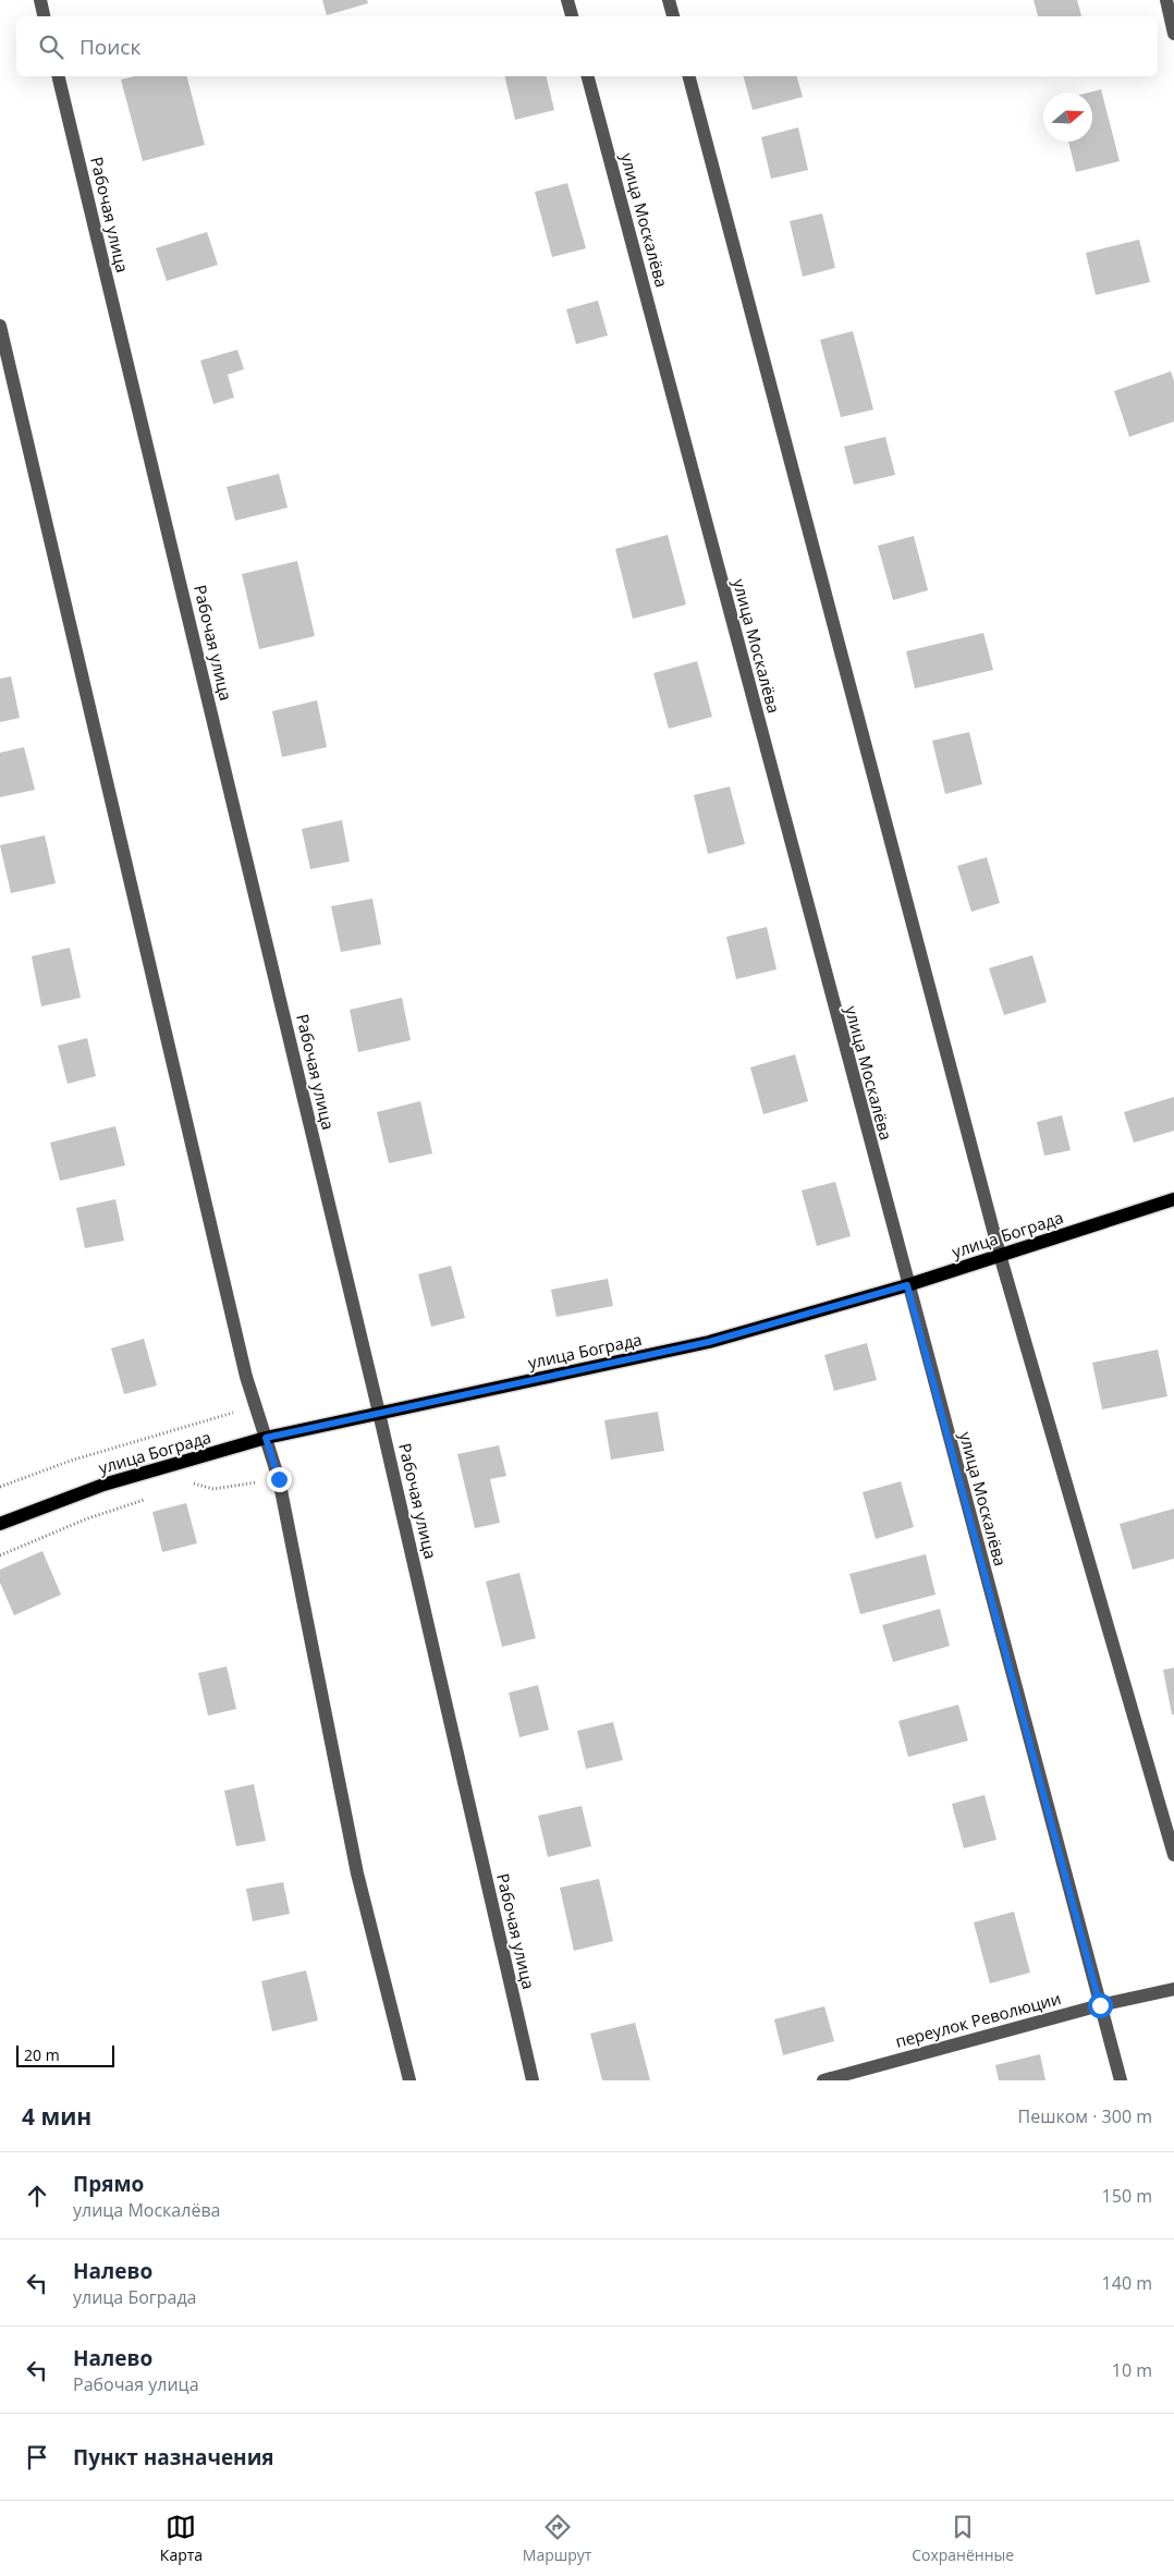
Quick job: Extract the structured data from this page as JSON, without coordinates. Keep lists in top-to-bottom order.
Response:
{
  "streets": {
    "main road": ["улица Бограда"],
    "street": ["Рабочая улица", "улица Москалёва", "переулок Революции"]
  },
  "crossings": [
    ["Рабочая улица", "улица Бограда"],
    ["улица Москалёва", "улица Бограда"],
    ["улица Москалёва", "переулок Революции"]
  ],
  "scale_bar": "20 m",
  "north": "right",
  "page": {
    "search": "Поиск",
    "scale": "20 m",
    "heading": ["4 мин", "Пешком · 300 m"],
    "list": [
      ["Прямо", "улица Москалёва", "150 m"],
      ["Налево", "улица Бограда", "140 m"],
      ["Налево", "Рабочая улица", "10 m"],
      "Пункт назначения"
    ],
    "nav": ["Карта", "Маршрут", "Сохранённые"]
  }
}
